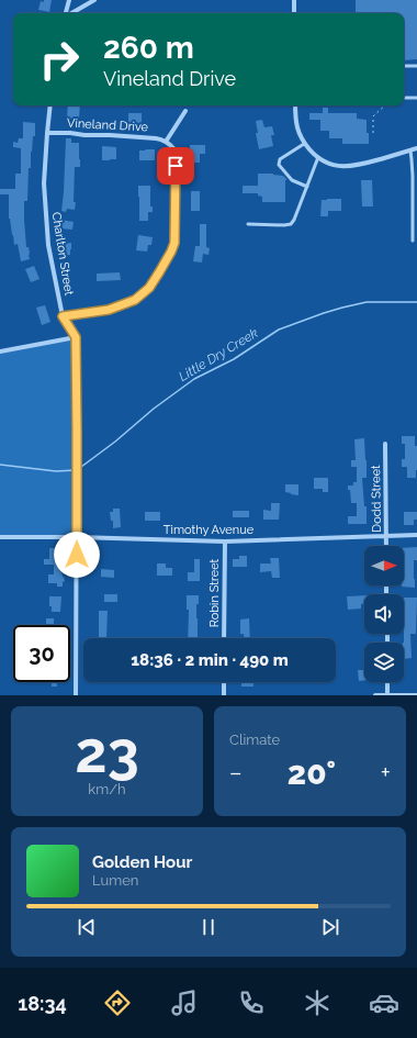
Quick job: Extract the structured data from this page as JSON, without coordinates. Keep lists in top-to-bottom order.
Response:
{
  "streets": {
    "street": [
      "Vineland Drive",
      "Charlton Street",
      "Dodd Street",
      "Timothy Avenue",
      "Robin Street"
    ]
  },
  "crossings": [
    ["Vineland Drive", "Charlton Street"],
    ["Dodd Street", "Timothy Avenue"],
    ["Timothy Avenue", "Robin Street"]
  ],
  "water": ["Little Dry Creek"],
  "north": "right",
  "page": {
    "turn": ["260 m", "Vineland Drive"],
    "limit": "30",
    "trip": "18:36 · 2 min · 490 m",
    "tile": [
      ["23", "km/h"],
      "Climate"
    ],
    "heat": ["−", "20°", "+"],
    "song": ["Golden Hour", "Lumen"],
    "tabs": "18:34"
  }
}
